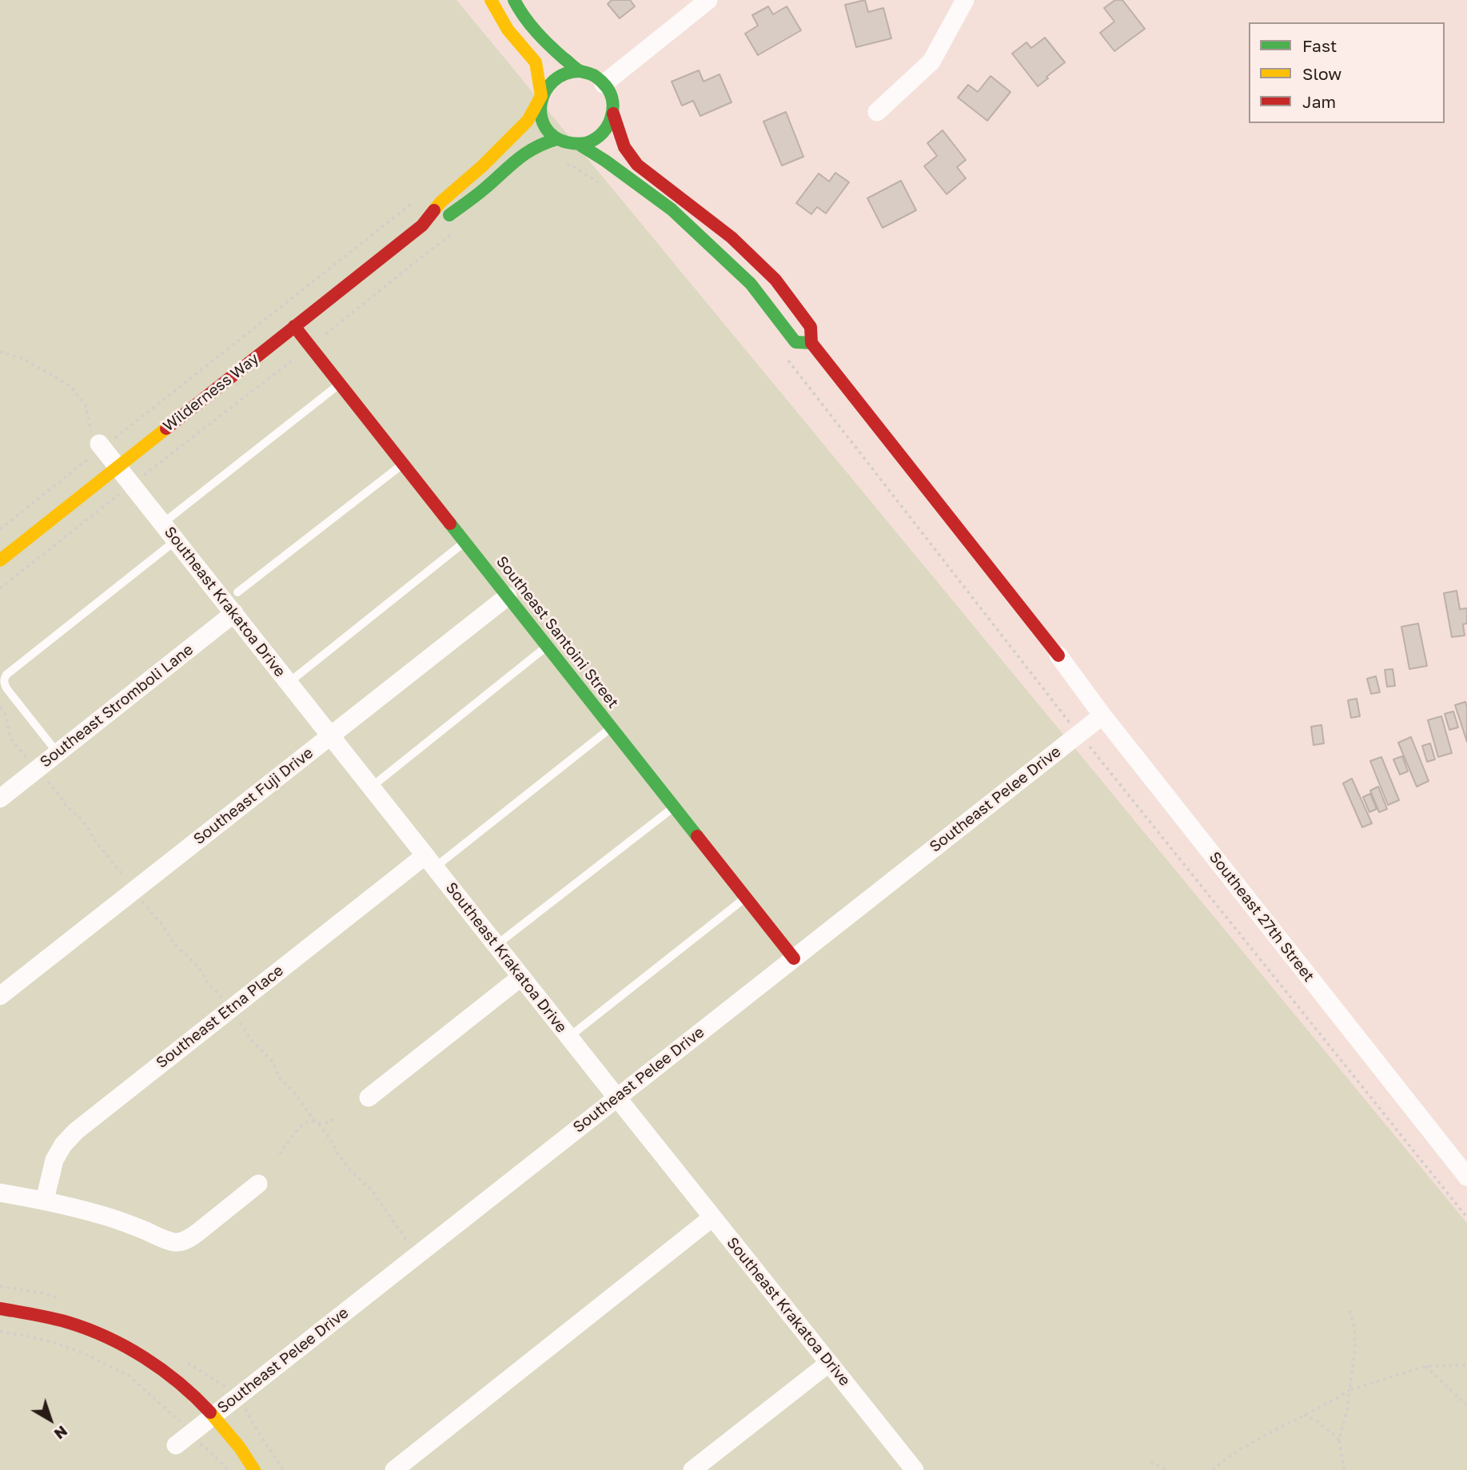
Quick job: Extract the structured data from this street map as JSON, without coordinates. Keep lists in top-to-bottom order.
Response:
{
  "streets": {
    "street": [
      "Wilderness Way",
      "Southeast Krakatoa Drive",
      "Southeast Santoini Street",
      "Southeast Stromboli Lane",
      "Southeast Fuji Drive",
      "Southeast Pelee Drive",
      "Southeast 27th Street",
      "Southeast Etna Place"
    ]
  },
  "crossings": [
    ["Wilderness Way", "Southeast Krakatoa Drive"],
    ["Wilderness Way", "Southeast Santoini Street"],
    ["Southeast Krakatoa Drive", "Southeast Stromboli Lane"],
    ["Southeast Krakatoa Drive", "Southeast Fuji Drive"],
    ["Southeast Krakatoa Drive", "Southeast Pelee Drive"],
    ["Southeast Krakatoa Drive", "Southeast Etna Place"],
    ["Southeast Santoini Street", "Southeast Fuji Drive"],
    ["Southeast Santoini Street", "Southeast Pelee Drive"],
    ["Southeast Pelee Drive", "Southeast 27th Street"]
  ],
  "legend": ["Fast", "Slow", "Jam"],
  "north": "bottom right"
}
